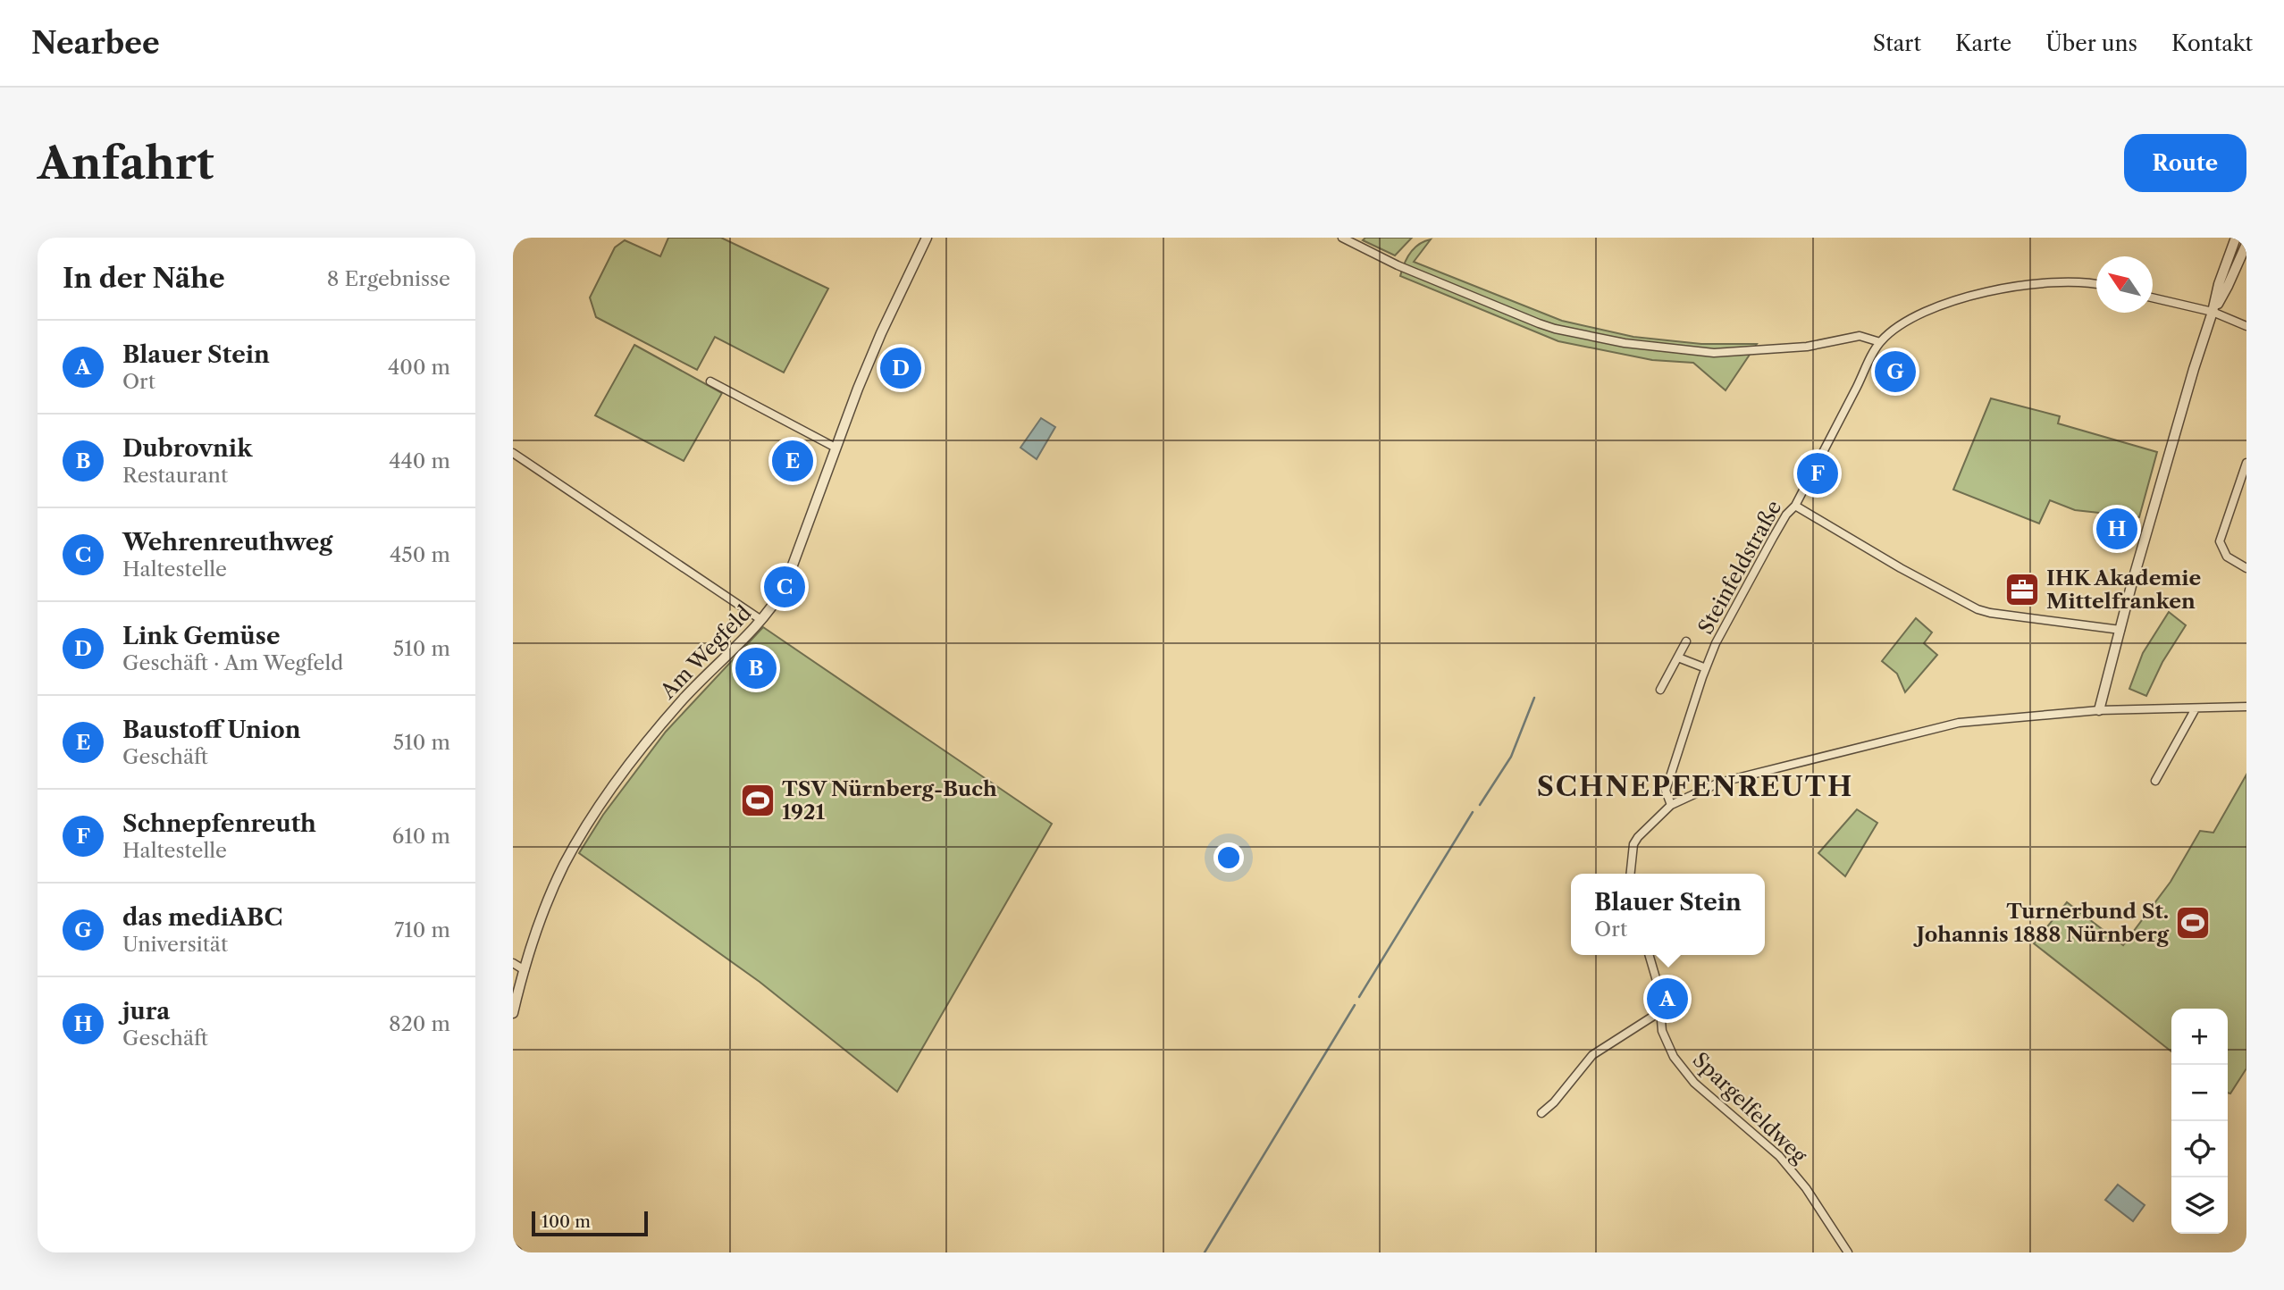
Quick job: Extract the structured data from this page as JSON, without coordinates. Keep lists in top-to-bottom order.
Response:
{
  "streets": {
    "street": ["Steinfeldstraße", "Am Wegfeld", "Spargelfeldweg"]
  },
  "districts": ["SCHNEPFENREUTH"],
  "places": {
    "office": ["IHK Akademie Mittelfranken"],
    "sports": ["TSV Nürnberg-Buch 1921", "Turnerbund St. Johannis 1888 Nürnberg"]
  },
  "scale_bar": "100 m",
  "north": "top left",
  "page": {
    "header": "Nearbee",
    "nav": [
      "Start",
      "Karte",
      "Über uns",
      "Kontakt"
    ],
    "buttons": "Route",
    "title": "Anfahrt",
    "heading": ["In der Nähe", "8 Ergebnisse"],
    "list": [
      {
        "mark": "A",
        "name": "Blauer Stein",
        "note": "Ort",
        "value": "400 m"
      },
      {
        "mark": "B",
        "name": "Dubrovnik",
        "note": "Restaurant",
        "value": "440 m"
      },
      {
        "mark": "C",
        "name": "Wehrenreuthweg",
        "note": "Haltestelle",
        "value": "450 m"
      },
      {
        "mark": "D",
        "name": "Link Gemüse",
        "note": "Geschäft · Am Wegfeld",
        "value": "510 m"
      },
      {
        "mark": "E",
        "name": "Baustoff Union",
        "note": "Geschäft",
        "value": "510 m"
      },
      {
        "mark": "F",
        "name": "Schnepfenreuth",
        "note": "Haltestelle",
        "value": "610 m"
      },
      {
        "mark": "G",
        "name": "das mediABC",
        "note": "Universität",
        "value": "710 m"
      },
      {
        "mark": "H",
        "name": "jura",
        "note": "Geschäft",
        "value": "820 m"
      }
    ],
    "pins": [
      "D",
      "G",
      "E",
      "F",
      "H",
      "C",
      "B",
      "A"
    ],
    "popup": ["Blauer Stein", "Ort"],
    "map_buttons": ["+", "−"],
    "scale": "100 m"
  }
}
